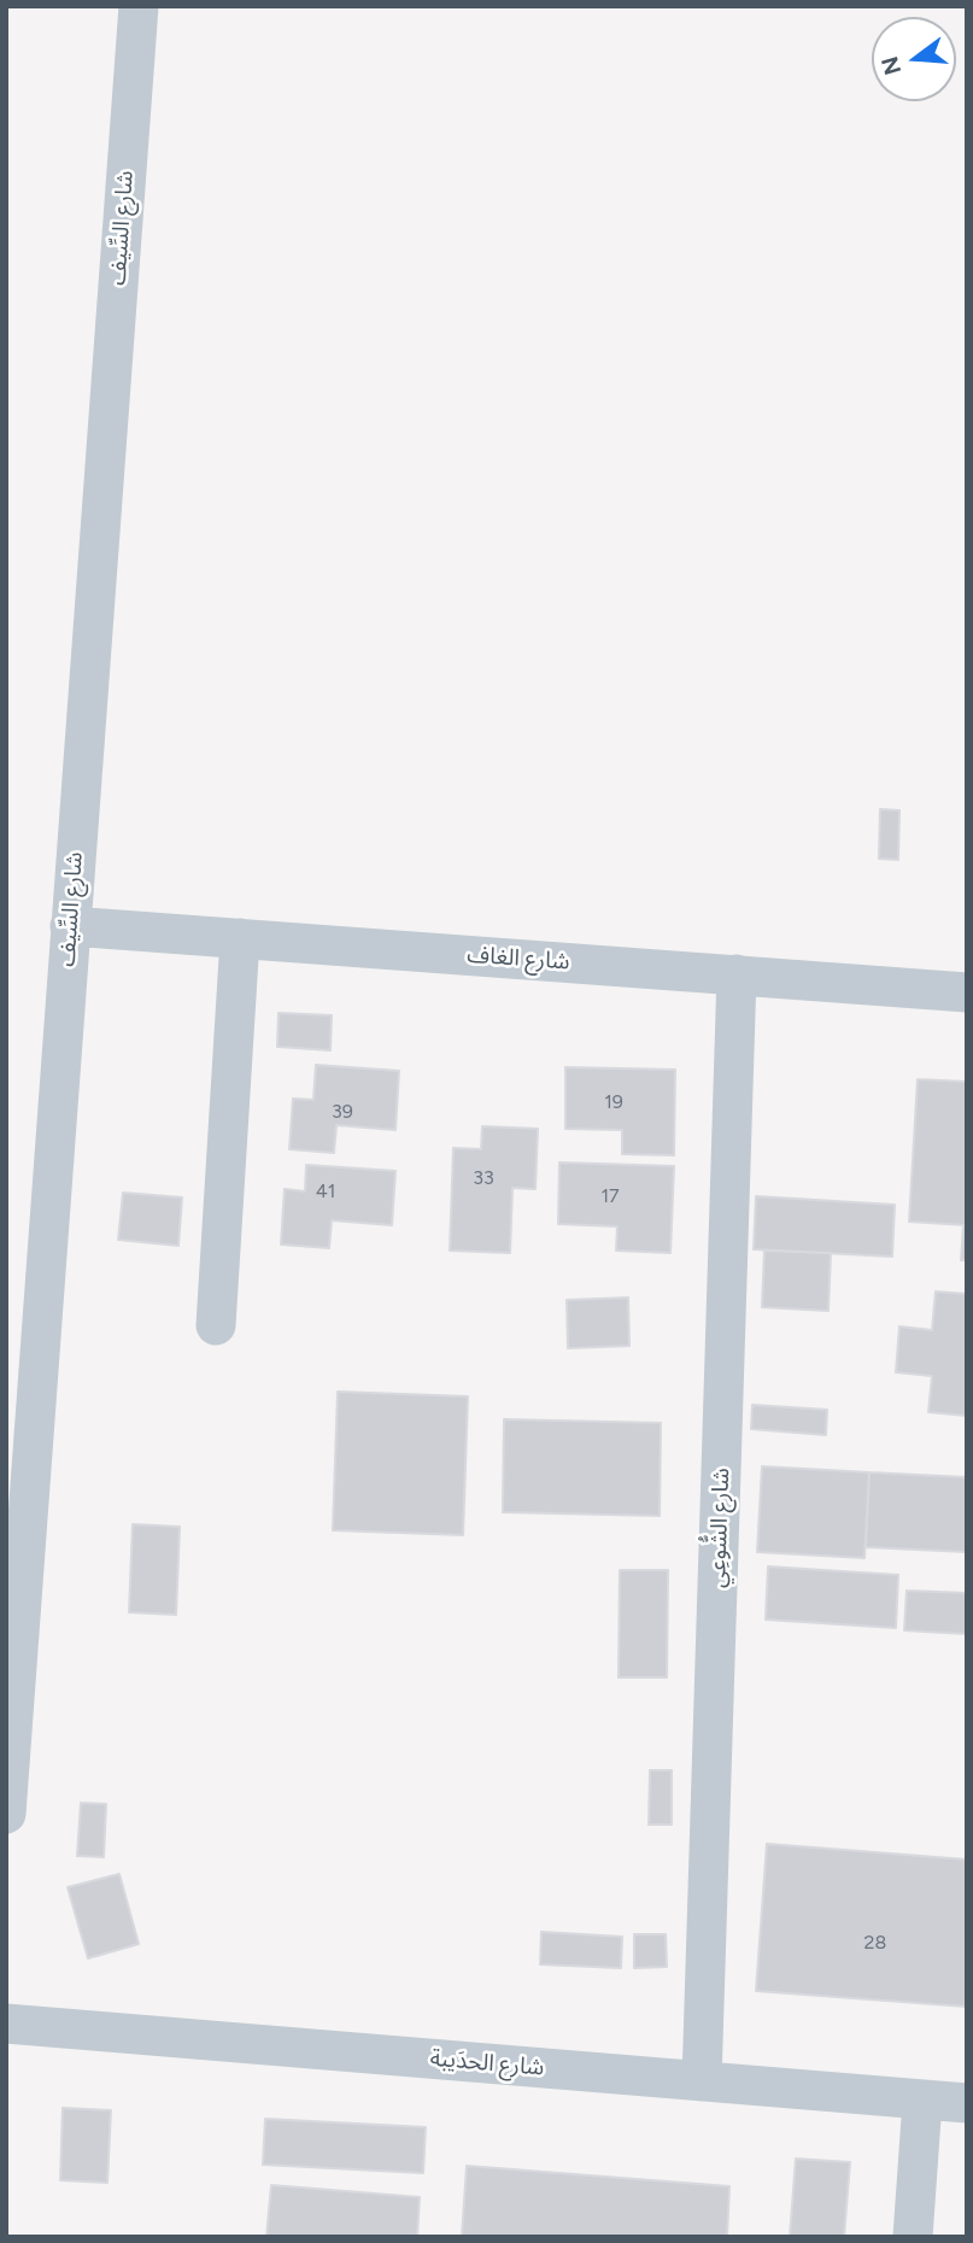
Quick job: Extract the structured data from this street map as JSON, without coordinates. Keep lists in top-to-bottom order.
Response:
{
  "streets": {
    "street": [
      "شارع السِّيف",
      "شارع الغاف",
      "شارع الشُّوعِي",
      "شارع الحدَيبة"
    ]
  },
  "crossings": [
    ["شارع السِّيف", "شارع الغاف"],
    ["شارع الغاف", "شارع الشُّوعِي"],
    ["شارع الشُّوعِي", "شارع الحدَيبة"]
  ],
  "house_numbers": [
    "19",
    "39",
    "33",
    "41",
    "17",
    "28"
  ],
  "north": "left"
}
